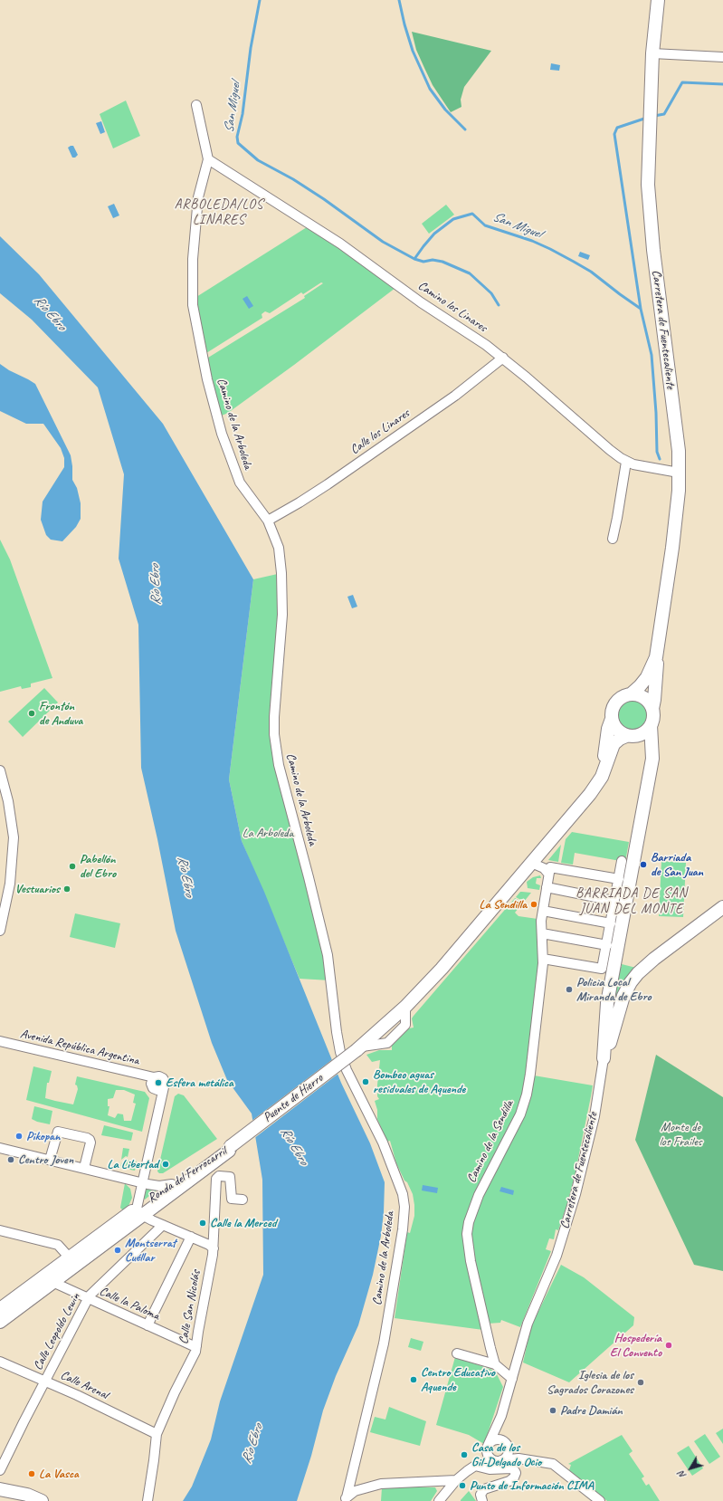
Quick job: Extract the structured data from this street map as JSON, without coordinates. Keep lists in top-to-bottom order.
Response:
{
  "streets": {
    "main road": ["Carretera de Fuentecaliente", "Puente de Hierro", "Ronda del Ferrocarril"],
    "street": [
      "Camino los Linares",
      "Camino de la Arboleda",
      "Calle los Linares",
      "Avenida República Argentina",
      "Camino de la Sendilla",
      "Calle la Paloma",
      "Calle San Nicolás",
      "Calle Leopoldo Lewin",
      "Calle Arenal"
    ]
  },
  "crossings": [
    ["Camino los Linares", "Carretera de Fuentecaliente"],
    ["Camino los Linares", "Camino de la Arboleda"],
    ["Camino los Linares", "Calle los Linares"],
    ["Carretera de Fuentecaliente", "Puente de Hierro"],
    ["Camino de la Arboleda", "Calle los Linares"],
    ["Puente de Hierro", "Ronda del Ferrocarril"],
    ["Ronda del Ferrocarril", "Calle la Paloma"],
    ["Calle la Paloma", "Calle San Nicolás"],
    ["Calle la Paloma", "Calle Leopoldo Lewin"],
    ["Calle San Nicolás", "Calle Arenal"],
    ["Calle Leopoldo Lewin", "Calle Arenal"]
  ],
  "districts": ["ARBOLEDA/LOS LINARES", "BARRIADA DE SAN JUAN DEL MONTE"],
  "water": ["San Miguel", "Río Ebro"],
  "parks": ["La Arboleda", "Monte de los Frailes"],
  "places": [
    "Frontón de Anduva",
    "Barriada de San Juan",
    "Pabellón del Ebro",
    "Vestuarios",
    "La Sendilla",
    "Policia Local Miranda de Ebro",
    "Bombeo aguas residuales de Aquende",
    "Esfera metálica",
    "Pikopan",
    "Centro Joven",
    "La Libertad",
    "Calle la Merced",
    "Montserrat Cuéllar",
    "Hospedería El Convento",
    "Centro Educativo Aquende",
    "Iglesia de los Sagrados Corazones",
    "Padre Damián",
    "Casa de los Gil-Delgado Ocio",
    "La Vasca",
    "Punto de Información CIMA"
  ],
  "north": "bottom left"
}
